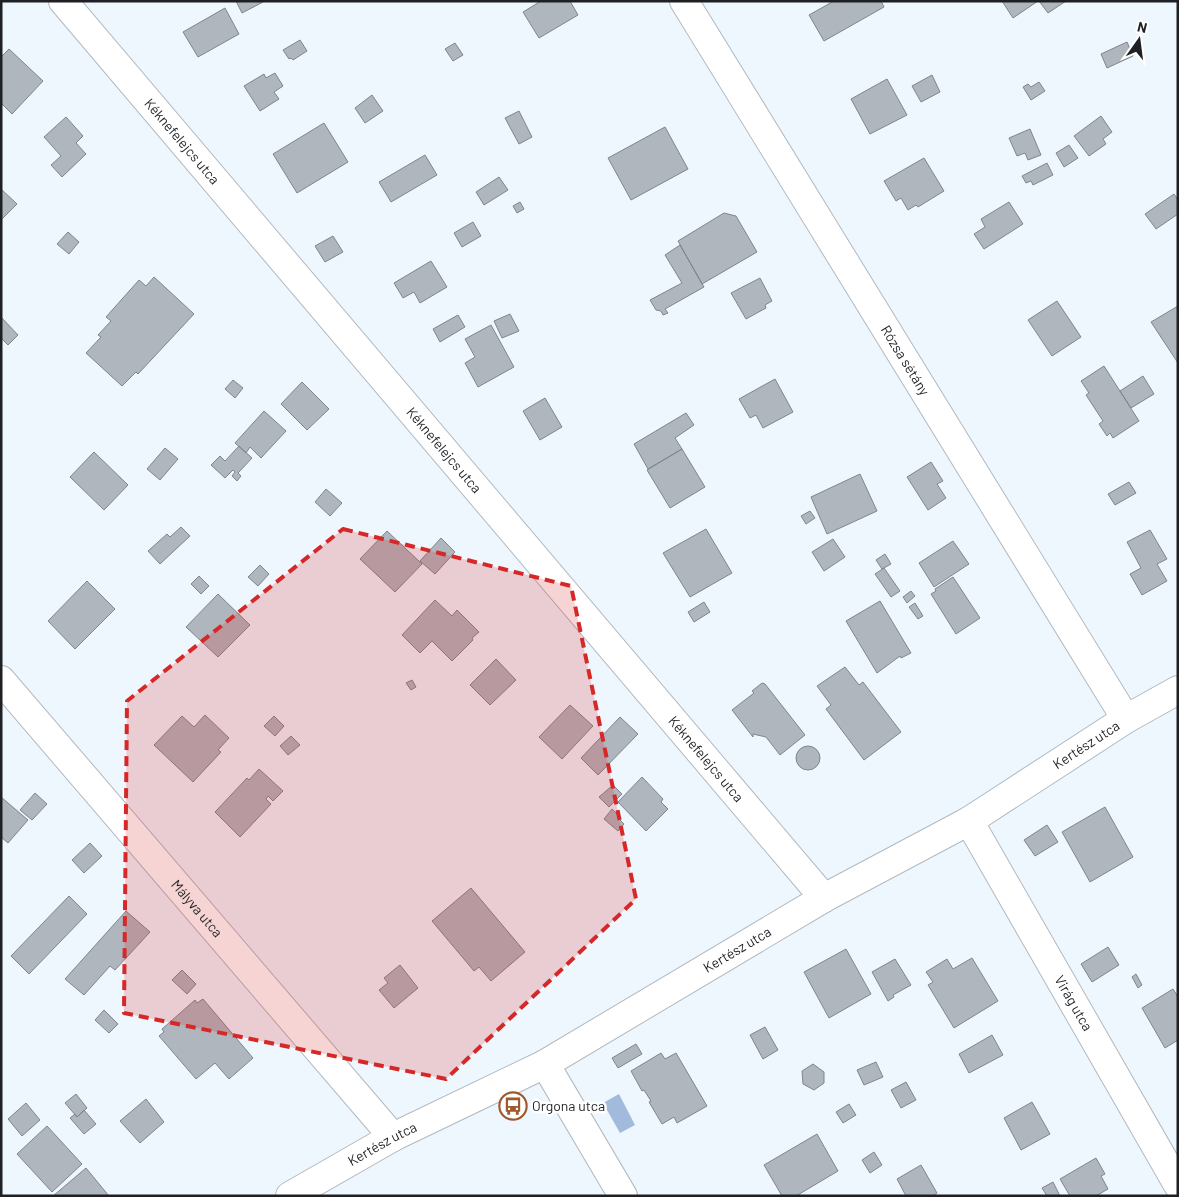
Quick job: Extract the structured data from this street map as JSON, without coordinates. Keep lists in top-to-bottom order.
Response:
{
  "streets": {
    "street": [
      "Kéknefelejcs utca",
      "Rózsa sétány",
      "Kertész utca",
      "Mályva utca",
      "Virág utca"
    ]
  },
  "crossings": [
    ["Kéknefelejcs utca", "Kertész utca"],
    ["Rózsa sétány", "Kertész utca"],
    ["Kertész utca", "Mályva utca"],
    ["Kertész utca", "Virág utca"]
  ],
  "places": {
    "bus stop": ["Orgona utca"]
  },
  "north": "top"
}
